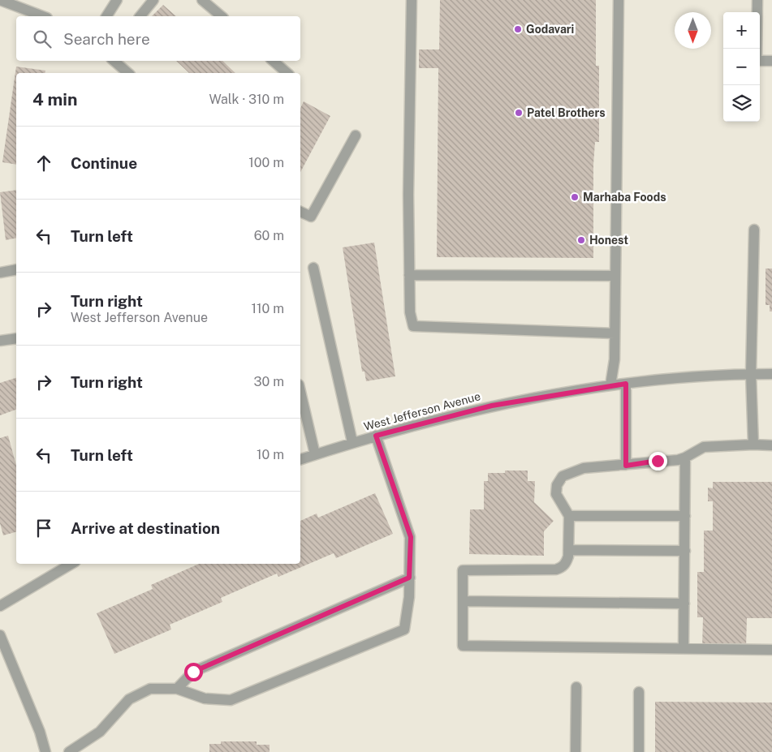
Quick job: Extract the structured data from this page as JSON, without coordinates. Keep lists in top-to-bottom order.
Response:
{
  "streets": {
    "street": ["West Jefferson Avenue"]
  },
  "places": [
    "Godavari",
    "Patel Brothers",
    "Marhaba Foods",
    "Honest"
  ],
  "north": "bottom",
  "page": {
    "map_buttons": ["+", "−"],
    "search": "Search here",
    "heading": ["4 min", "Walk · 310 m"],
    "list": [
      ["Continue", "100 m"],
      ["Turn left", "60 m"],
      ["Turn right", "West Jefferson Avenue", "110 m"],
      ["Turn right", "30 m"],
      ["Turn left", "10 m"],
      "Arrive at destination"
    ]
  }
}
